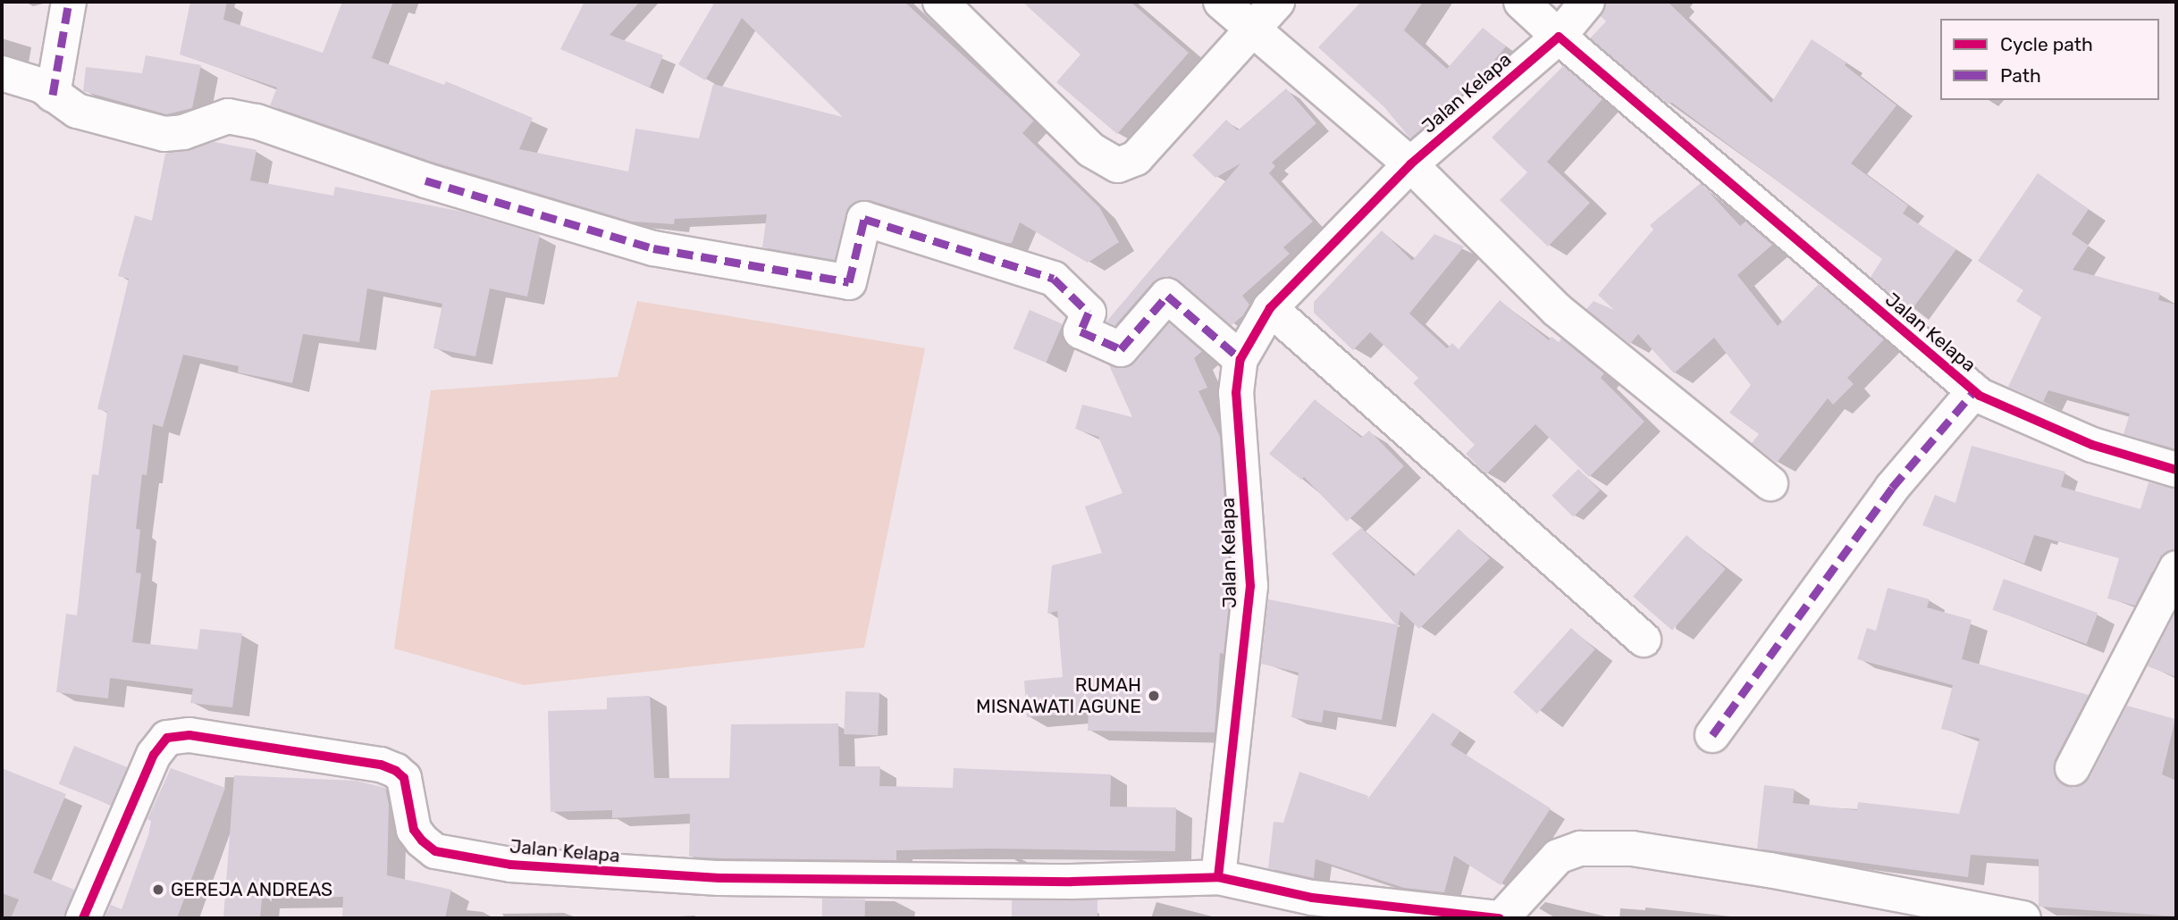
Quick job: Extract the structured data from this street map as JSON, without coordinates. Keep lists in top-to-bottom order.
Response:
{
  "streets": {
    "street": ["Jalan Kelapa"]
  },
  "places": ["RUMAH MISNAWATI AGUNE", "GEREJA ANDREAS"],
  "legend": ["Cycle path", "Path"]
}
